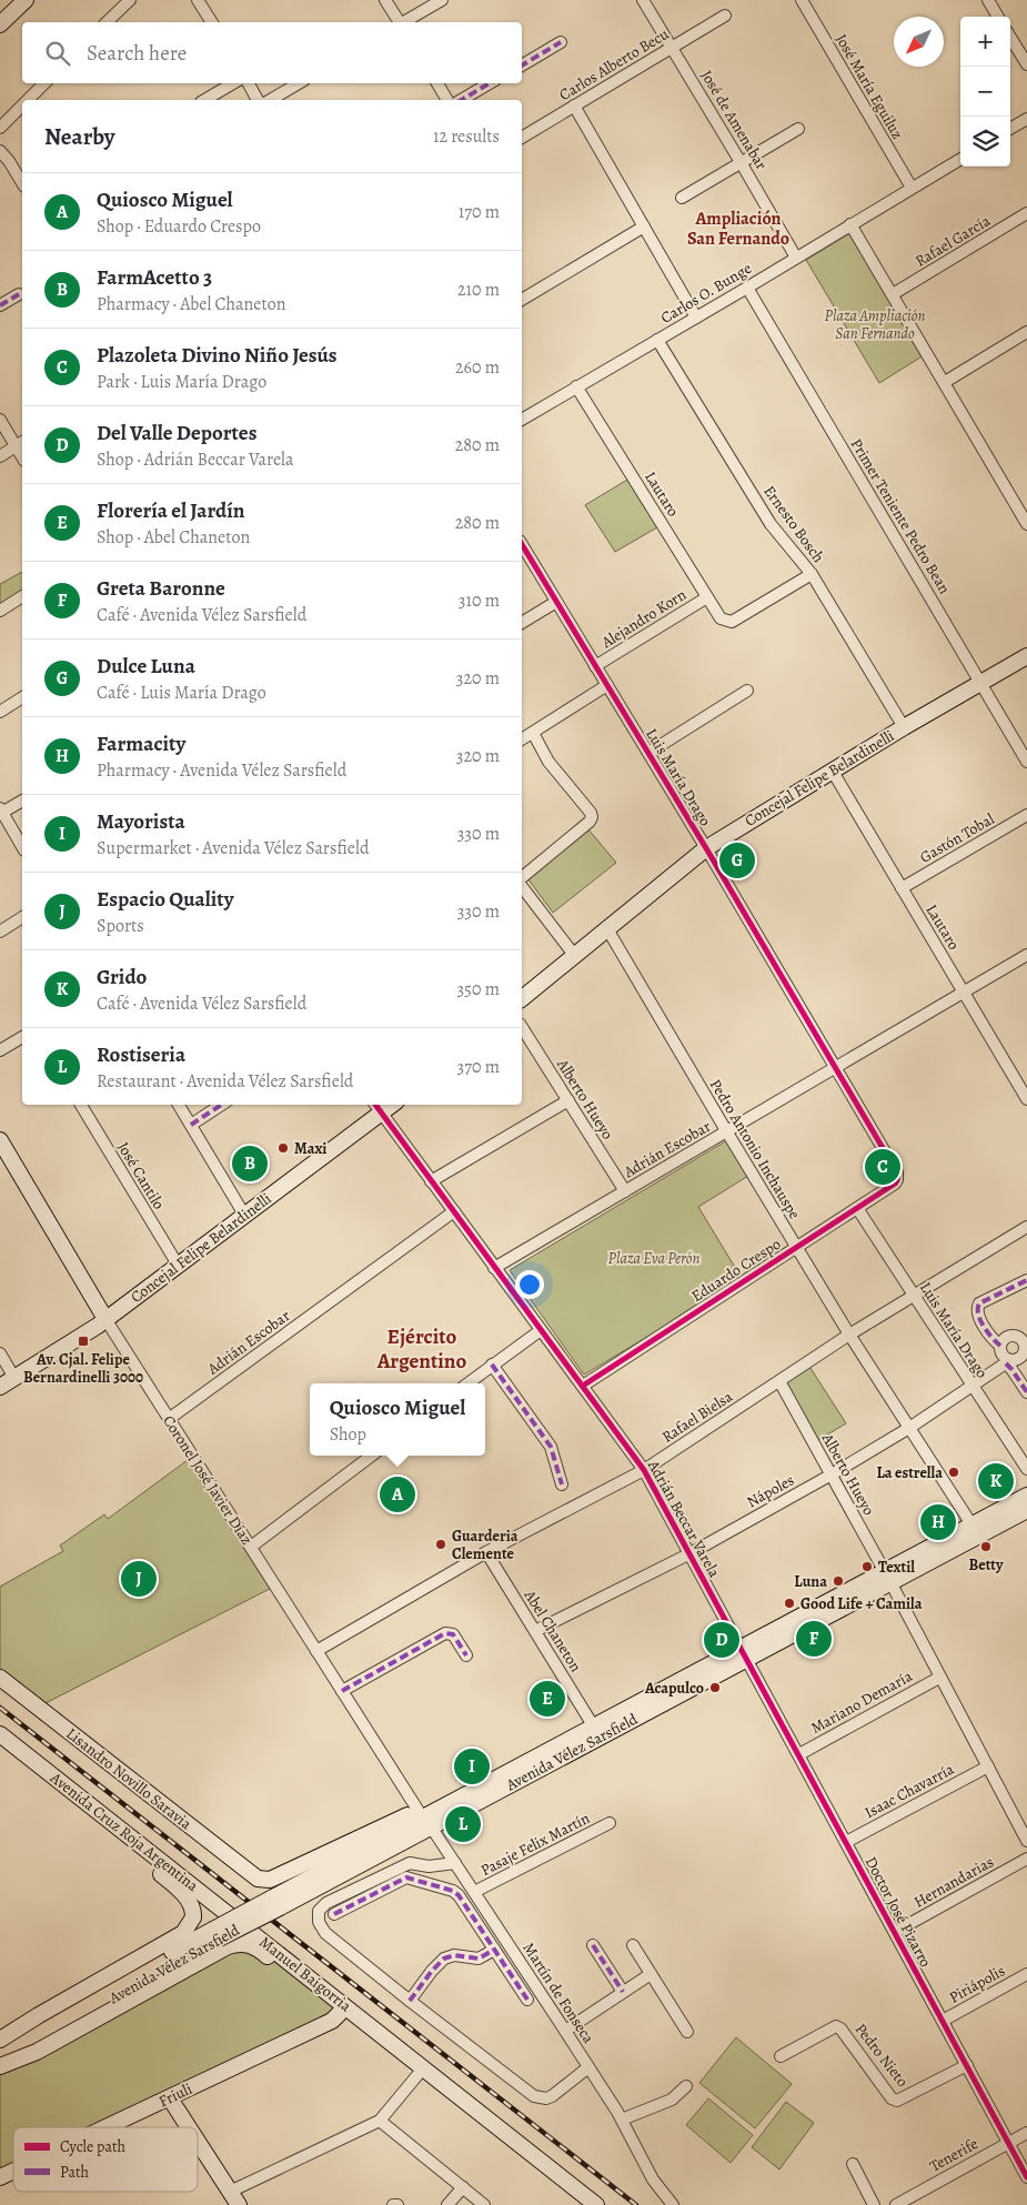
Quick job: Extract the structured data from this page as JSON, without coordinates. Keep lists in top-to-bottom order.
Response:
{
  "streets": {
    "main road": [
      "Concejal Felipe Belardinelli",
      "Coronel José Javier Díaz",
      "Avenida Vélez Sarsfield",
      "Lisandro Novillo Saravia",
      "Avenida Cruz Roja Argentina",
      "Manuel Baigorria",
      "Friuli"
    ],
    "street": [
      "Carlos Alberto Becu",
      "José María Eguiluz",
      "José de Amenabar",
      "Rafael García",
      "Carlos O. Bunge",
      "Lautaro",
      "Primer Teniente Pedro Bean",
      "Ernesto Bosch",
      "Alejandro Korn",
      "Luis María Drago",
      "Gastón Tobal",
      "Alberto Hueyo",
      "Adrián Escobar",
      "Pedro Antonio Inchauspe",
      "José Cantilo",
      "Eduardo Crespo",
      "Rafael Bielsa",
      "Nápoles",
      "Adrián Beccar Varela",
      "Abel Chaneton",
      "Mariano Demaría",
      "Isaac Chavarría",
      "Pasaje Felix Martín",
      "Hernandarias",
      "Doctor José Pizarro",
      "Piriápolis",
      "Martín de Fonseca",
      "Pedro Nieto",
      "Tenerife"
    ]
  },
  "crossings": [
    ["Carlos Alberto Becu", "José de Amenabar"],
    ["José María Eguiluz", "Carlos O. Bunge"],
    ["José de Amenabar", "Carlos O. Bunge"],
    ["Carlos O. Bunge", "Lautaro"],
    ["Carlos O. Bunge", "Primer Teniente Pedro Bean"],
    ["Carlos O. Bunge", "Ernesto Bosch"],
    ["Lautaro", "Ernesto Bosch"],
    ["Lautaro", "Alejandro Korn"],
    ["Lautaro", "Concejal Felipe Belardinelli"],
    ["Lautaro", "Gastón Tobal"],
    ["Lautaro", "Adrián Escobar"],
    ["Primer Teniente Pedro Bean", "Concejal Felipe Belardinelli"],
    ["Ernesto Bosch", "Concejal Felipe Belardinelli"],
    ["Alejandro Korn", "Luis María Drago"],
    ["Luis María Drago", "Concejal Felipe Belardinelli"],
    ["Luis María Drago", "Adrián Escobar"],
    ["Luis María Drago", "Eduardo Crespo"],
    ["Luis María Drago", "Rafael Bielsa"],
    ["Luis María Drago", "Nápoles"],
    ["Concejal Felipe Belardinelli", "Pedro Antonio Inchauspe"],
    ["Concejal Felipe Belardinelli", "José Cantilo"],
    ["Concejal Felipe Belardinelli", "Coronel José Javier Díaz"],
    ["Concejal Felipe Belardinelli", "Adrián Beccar Varela"],
    ["Alberto Hueyo", "Adrián Escobar"],
    ["Alberto Hueyo", "Rafael Bielsa"],
    ["Alberto Hueyo", "Nápoles"],
    ["Alberto Hueyo", "Mariano Demaría"],
    ["Alberto Hueyo", "Avenida Vélez Sarsfield"],
    ["Alberto Hueyo", "Isaac Chavarría"],
    ["Adrián Escobar", "Pedro Antonio Inchauspe"],
    ["Adrián Escobar", "Coronel José Javier Díaz"],
    ["Adrián Escobar", "Adrián Beccar Varela"],
    ["Pedro Antonio Inchauspe", "Eduardo Crespo"],
    ["Pedro Antonio Inchauspe", "Rafael Bielsa"],
    ["Pedro Antonio Inchauspe", "Nápoles"],
    ["Pedro Antonio Inchauspe", "Avenida Vélez Sarsfield"],
    ["Eduardo Crespo", "Adrián Beccar Varela"],
    ["Rafael Bielsa", "Coronel José Javier Díaz"],
    ["Rafael Bielsa", "Adrián Beccar Varela"],
    ["Rafael Bielsa", "Abel Chaneton"],
    ["Coronel José Javier Díaz", "Avenida Vélez Sarsfield"],
    ["Coronel José Javier Díaz", "Lisandro Novillo Saravia"],
    ["Coronel José Javier Díaz", "Martín de Fonseca"],
    ["Nápoles", "Adrián Beccar Varela"],
    ["Nápoles", "Abel Chaneton"],
    ["Adrián Beccar Varela", "Avenida Vélez Sarsfield"],
    ["Adrián Beccar Varela", "Doctor José Pizarro"],
    ["Abel Chaneton", "Avenida Vélez Sarsfield"],
    ["Mariano Demaría", "Doctor José Pizarro"],
    ["Avenida Vélez Sarsfield", "Lisandro Novillo Saravia"],
    ["Avenida Vélez Sarsfield", "Doctor José Pizarro"],
    ["Avenida Vélez Sarsfield", "Martín de Fonseca"],
    ["Lisandro Novillo Saravia", "Martín de Fonseca"],
    ["Isaac Chavarría", "Doctor José Pizarro"],
    ["Avenida Cruz Roja Argentina", "Manuel Baigorria"],
    ["Pasaje Felix Martín", "Martín de Fonseca"],
    ["Hernandarias", "Doctor José Pizarro"],
    ["Doctor José Pizarro", "Piriápolis"],
    ["Doctor José Pizarro", "Pedro Nieto"],
    ["Doctor José Pizarro", "Tenerife"],
    ["Manuel Baigorria", "Friuli"]
  ],
  "districts": ["Ampliación San Fernando", "Ejército Argentino"],
  "parks": ["Plaza Ampliación San Fernando", "Plaza Eva Perón"],
  "places": {
    "other": [
      "Maxi",
      "La estrella",
      "Guarderia Clemente",
      "Betty",
      "Textil",
      "Luna",
      "Good Life + Camila",
      "Acapulco"
    ],
    "transit": ["Av. Cjal. Felipe Bernardinelli 3000"]
  },
  "legend": ["Cycle path", "Path"],
  "north": "bottom left",
  "page": {
    "map_buttons": ["+", "−"],
    "search": "Search here",
    "heading": ["Nearby", "12 results"],
    "list": [
      {
        "mark": "A",
        "name": "Quiosco Miguel",
        "note": "Shop · Eduardo Crespo",
        "value": "170 m"
      },
      {
        "mark": "B",
        "name": "FarmAcetto 3",
        "note": "Pharmacy · Abel Chaneton",
        "value": "210 m"
      },
      {
        "mark": "C",
        "name": "Plazoleta Divino Niño Jesús",
        "note": "Park · Luis María Drago",
        "value": "260 m"
      },
      {
        "mark": "D",
        "name": "Del Valle Deportes",
        "note": "Shop · Adrián Beccar Varela",
        "value": "280 m"
      },
      {
        "mark": "E",
        "name": "Florería el Jardín",
        "note": "Shop · Abel Chaneton",
        "value": "280 m"
      },
      {
        "mark": "F",
        "name": "Greta Baronne",
        "note": "Café · Avenida Vélez Sarsfield",
        "value": "310 m"
      },
      {
        "mark": "G",
        "name": "Dulce Luna",
        "note": "Café · Luis María Drago",
        "value": "320 m"
      },
      {
        "mark": "H",
        "name": "Farmacity",
        "note": "Pharmacy · Avenida Vélez Sarsfield",
        "value": "320 m"
      },
      {
        "mark": "I",
        "name": "Mayorista",
        "note": "Supermarket · Avenida Vélez Sarsfield",
        "value": "330 m"
      },
      {
        "mark": "J",
        "name": "Espacio Quality",
        "note": "Sports",
        "value": "330 m"
      },
      {
        "mark": "K",
        "name": "Grido",
        "note": "Café · Avenida Vélez Sarsfield",
        "value": "350 m"
      },
      {
        "mark": "L",
        "name": "Rostiseria",
        "note": "Restaurant · Avenida Vélez Sarsfield",
        "value": "370 m"
      }
    ],
    "pins": [
      "G",
      "B",
      "C",
      "K",
      "A",
      "H",
      "J",
      "F",
      "D",
      "E",
      "I",
      "L"
    ],
    "popup": ["Quiosco Miguel", "Shop"]
  }
}
